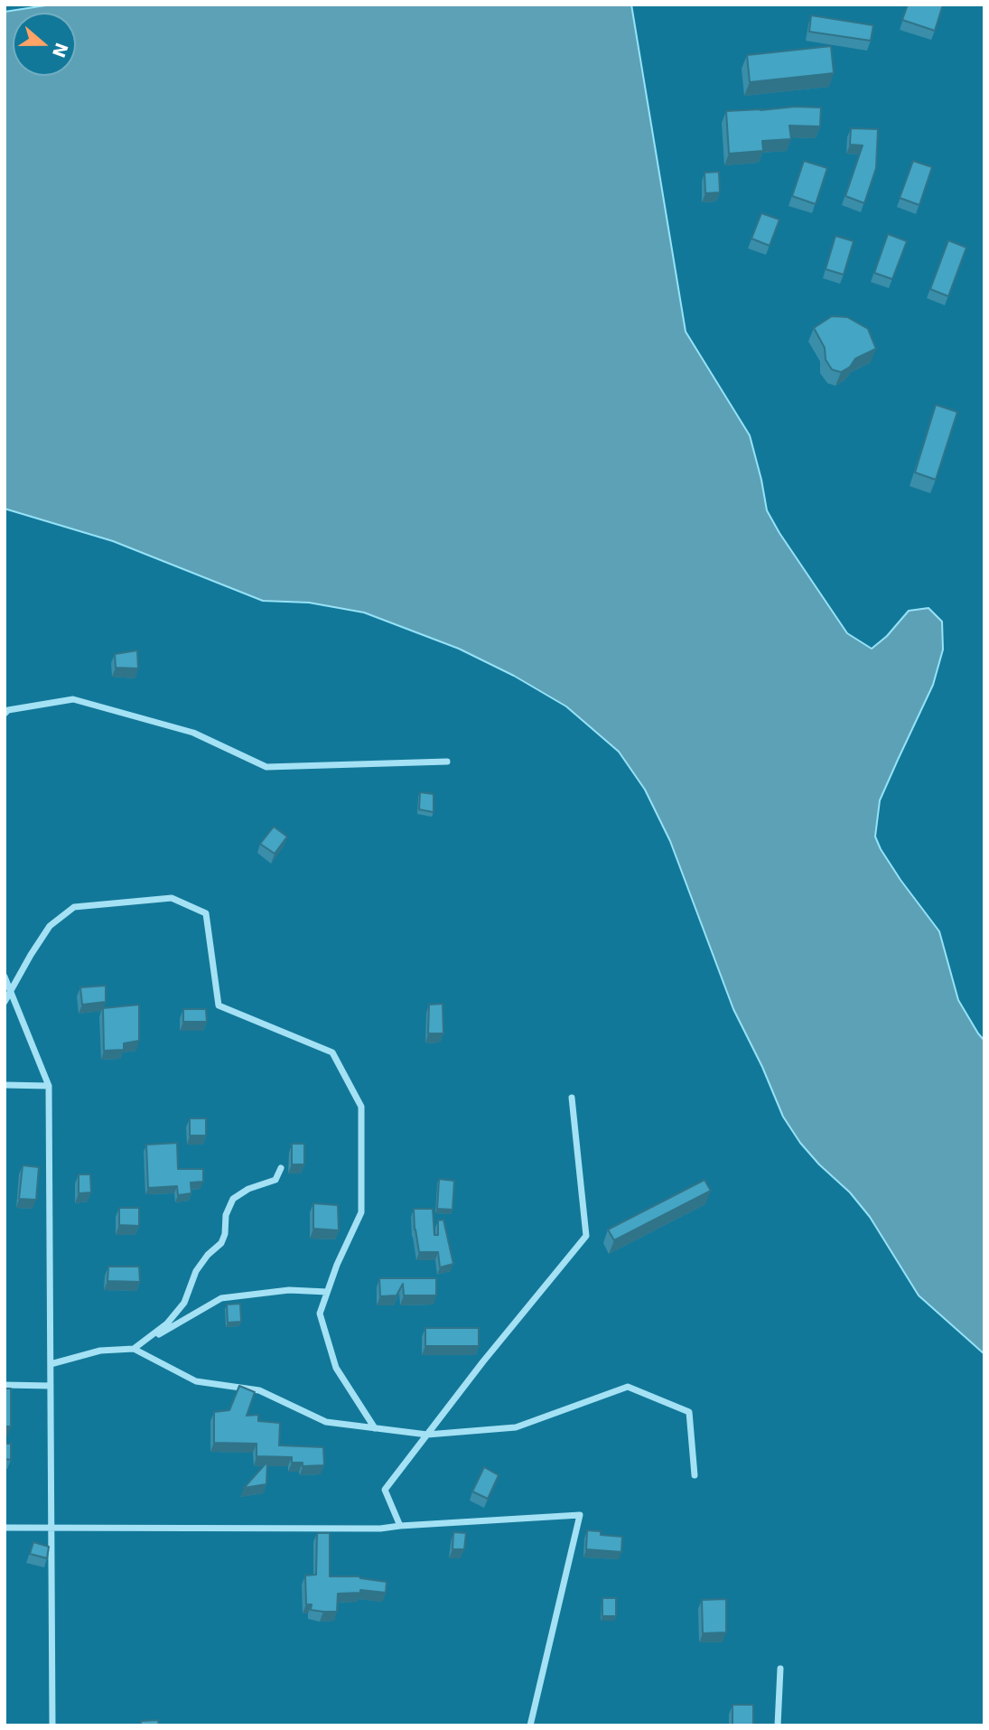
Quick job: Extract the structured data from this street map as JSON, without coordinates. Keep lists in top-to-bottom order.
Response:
{
  "north": "right"
}
